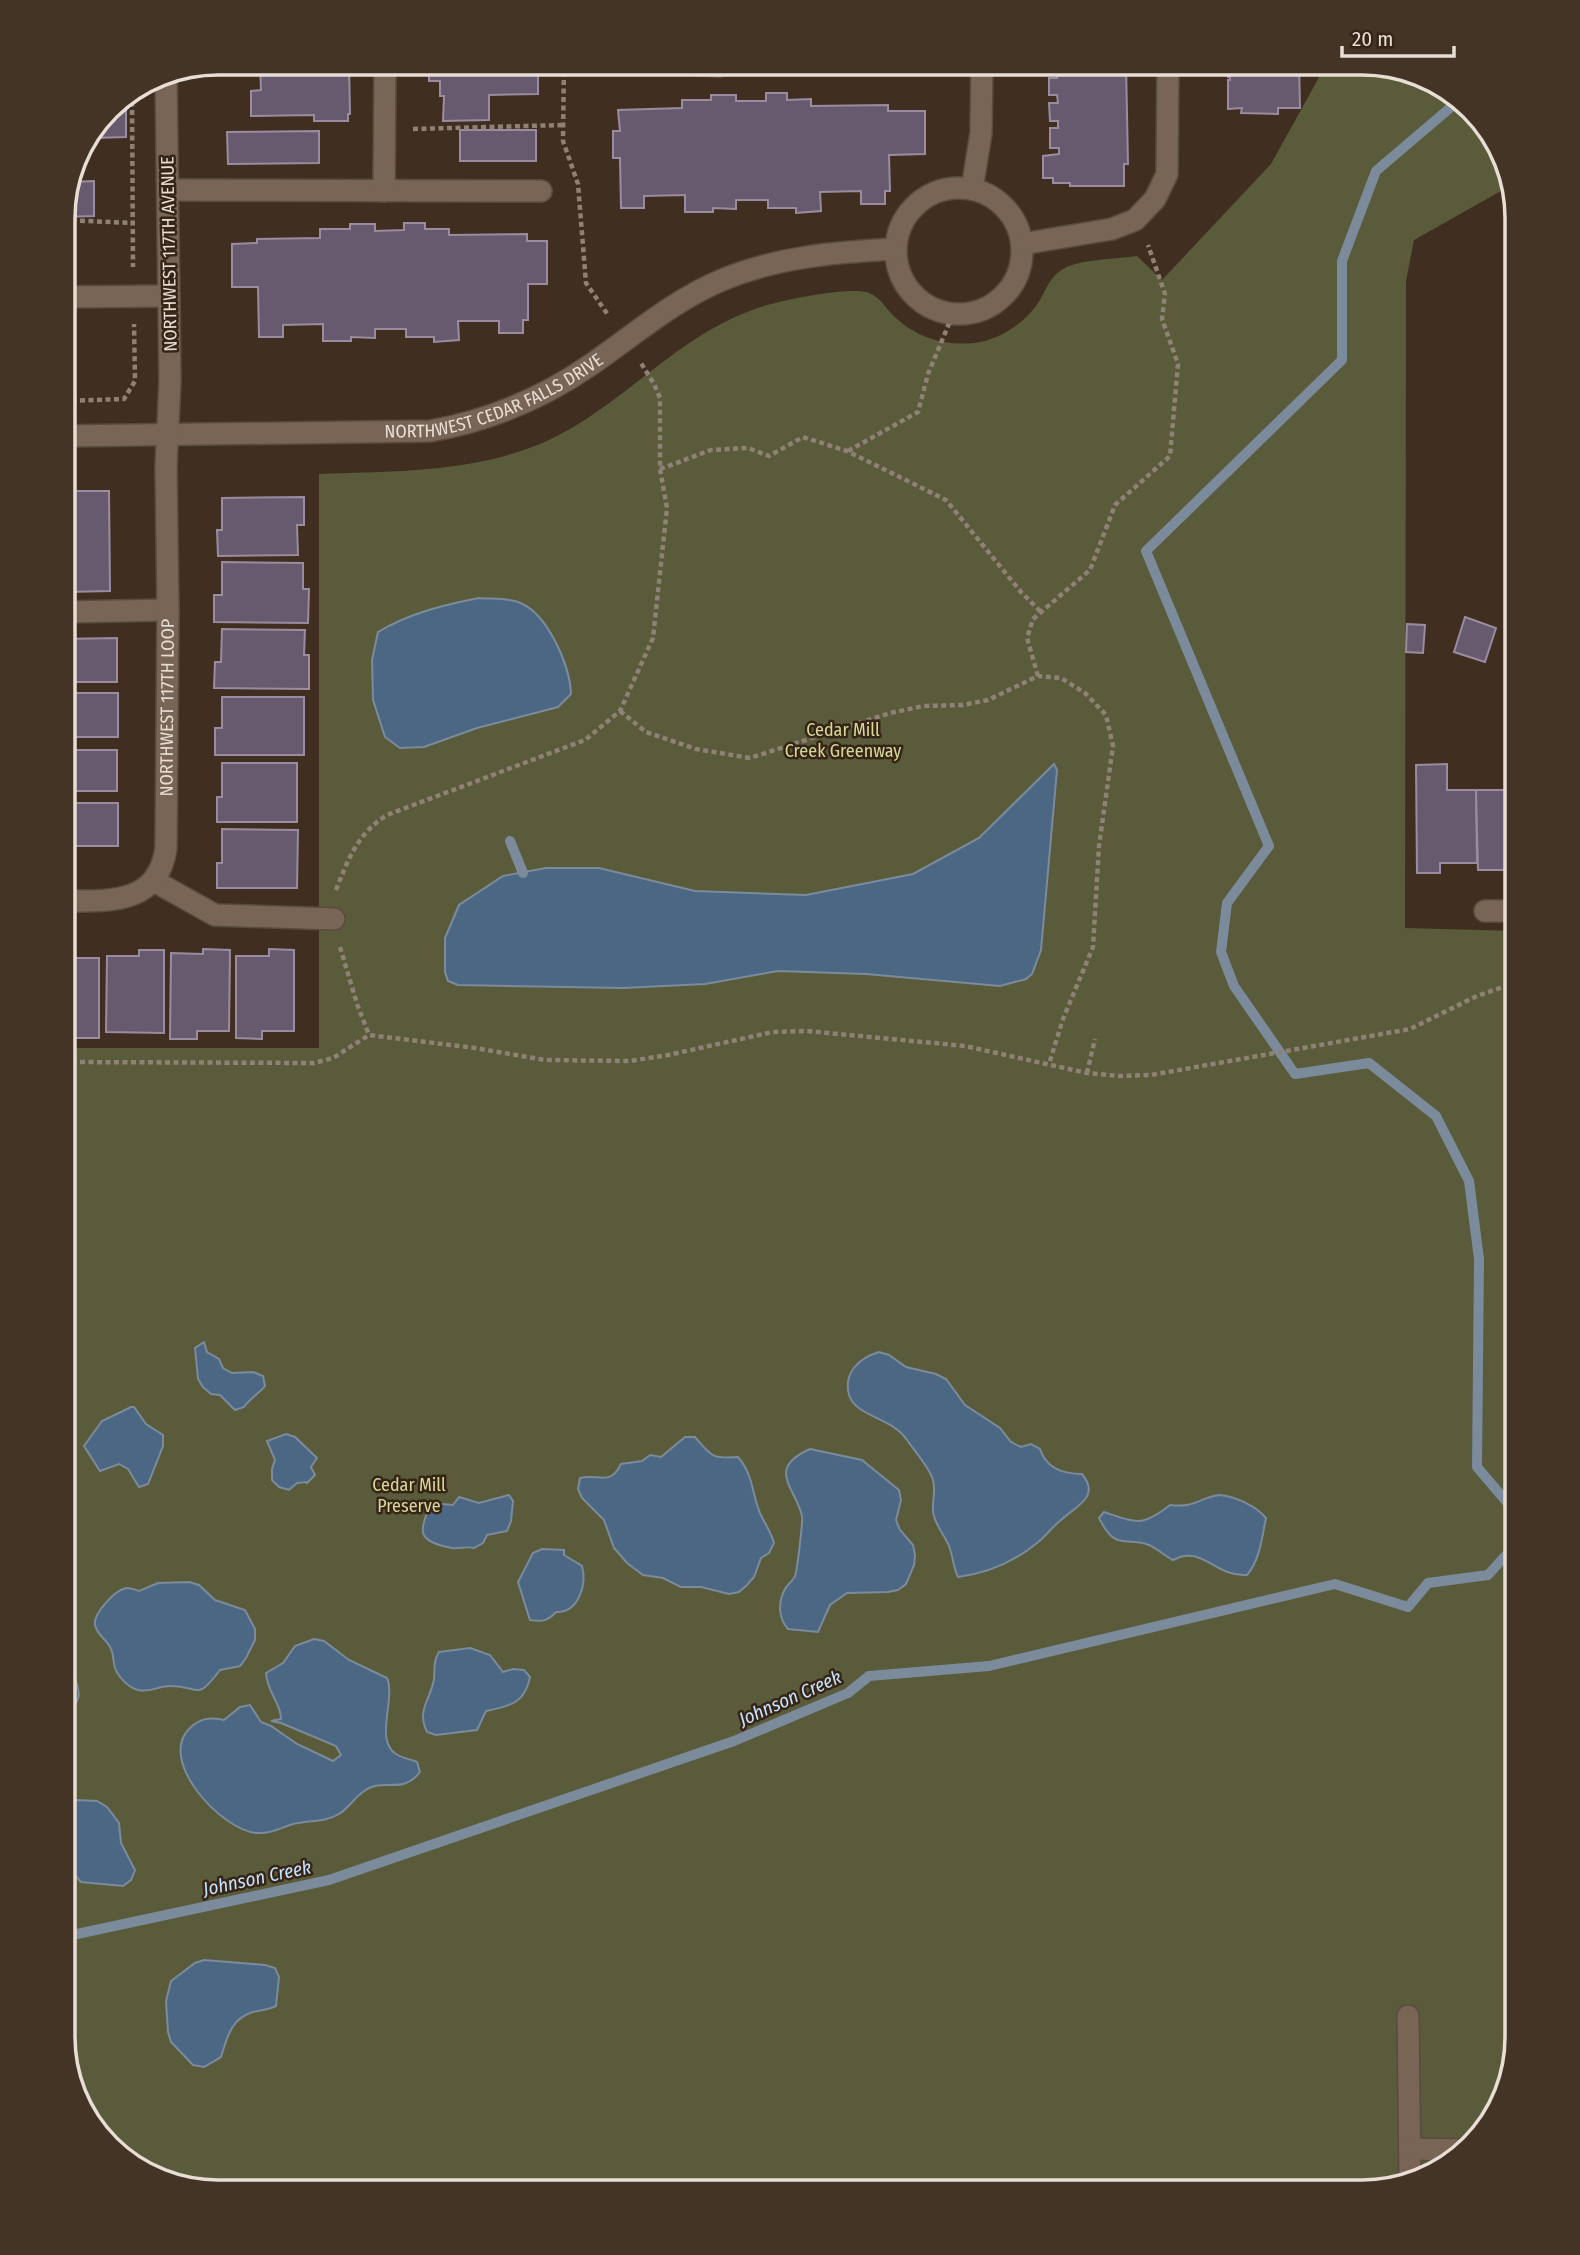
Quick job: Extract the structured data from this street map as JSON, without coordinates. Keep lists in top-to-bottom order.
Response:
{
  "streets": {
    "street": ["NORTHWEST 117TH AVENUE", "NORTHWEST CEDAR FALLS DRIVE", "NORTHWEST 117TH LOOP"]
  },
  "crossings": [
    ["NORTHWEST 117TH AVENUE", "NORTHWEST CEDAR FALLS DRIVE"],
    ["NORTHWEST 117TH AVENUE", "NORTHWEST 117TH LOOP"],
    ["NORTHWEST CEDAR FALLS DRIVE", "NORTHWEST 117TH LOOP"]
  ],
  "water": ["Johnson Creek"],
  "parks": ["Cedar Mill Creek Greenway", "Cedar Mill Preserve"],
  "scale_bar": "20 m"
}
